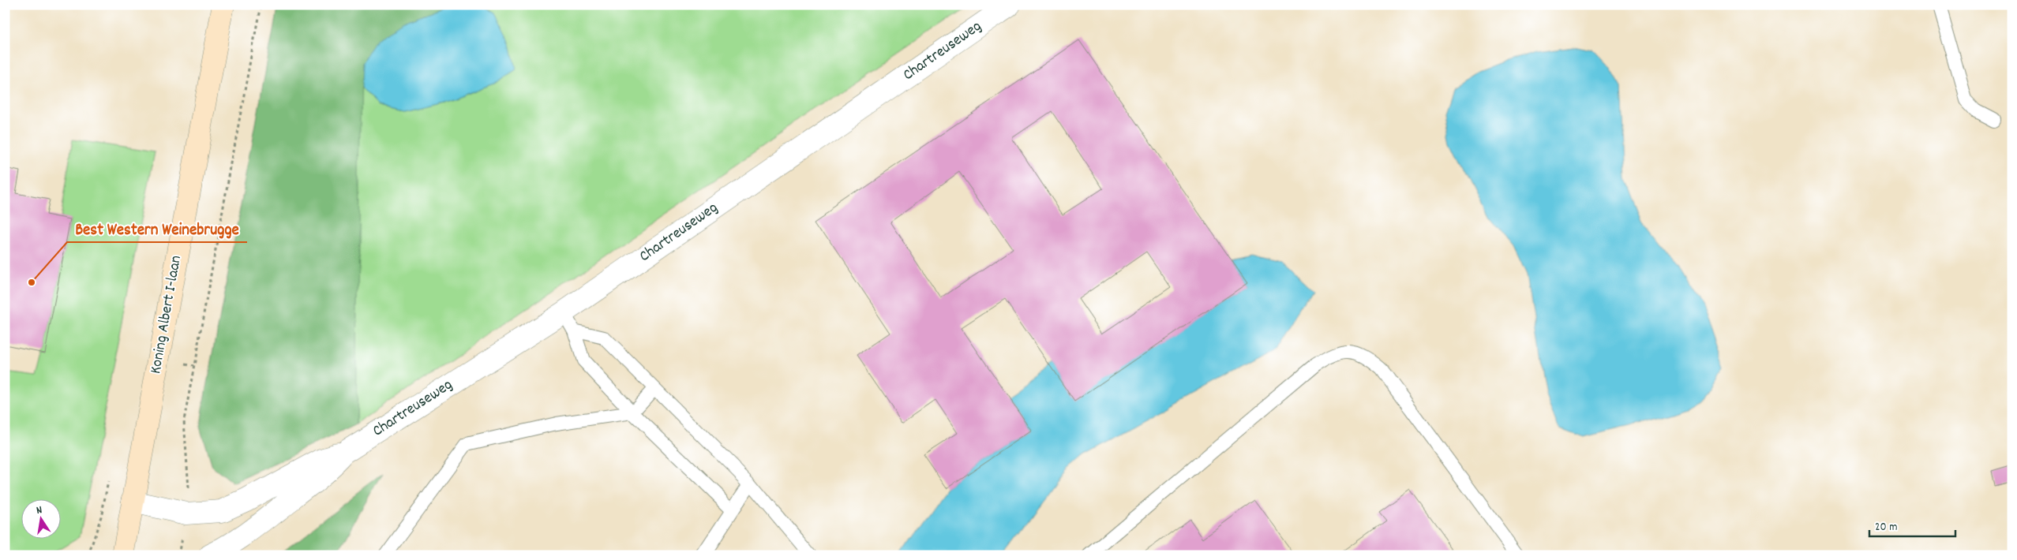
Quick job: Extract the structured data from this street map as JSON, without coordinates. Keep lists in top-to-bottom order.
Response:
{
  "streets": {
    "main road": ["Koning Albert I-laan"],
    "street": ["Chartreuseweg"]
  },
  "crossings": [
    ["Chartreuseweg", "Koning Albert I-laan"]
  ],
  "places": ["Best Western Weinebrugge"],
  "scale_bar": "20 m",
  "north": "top"
}
